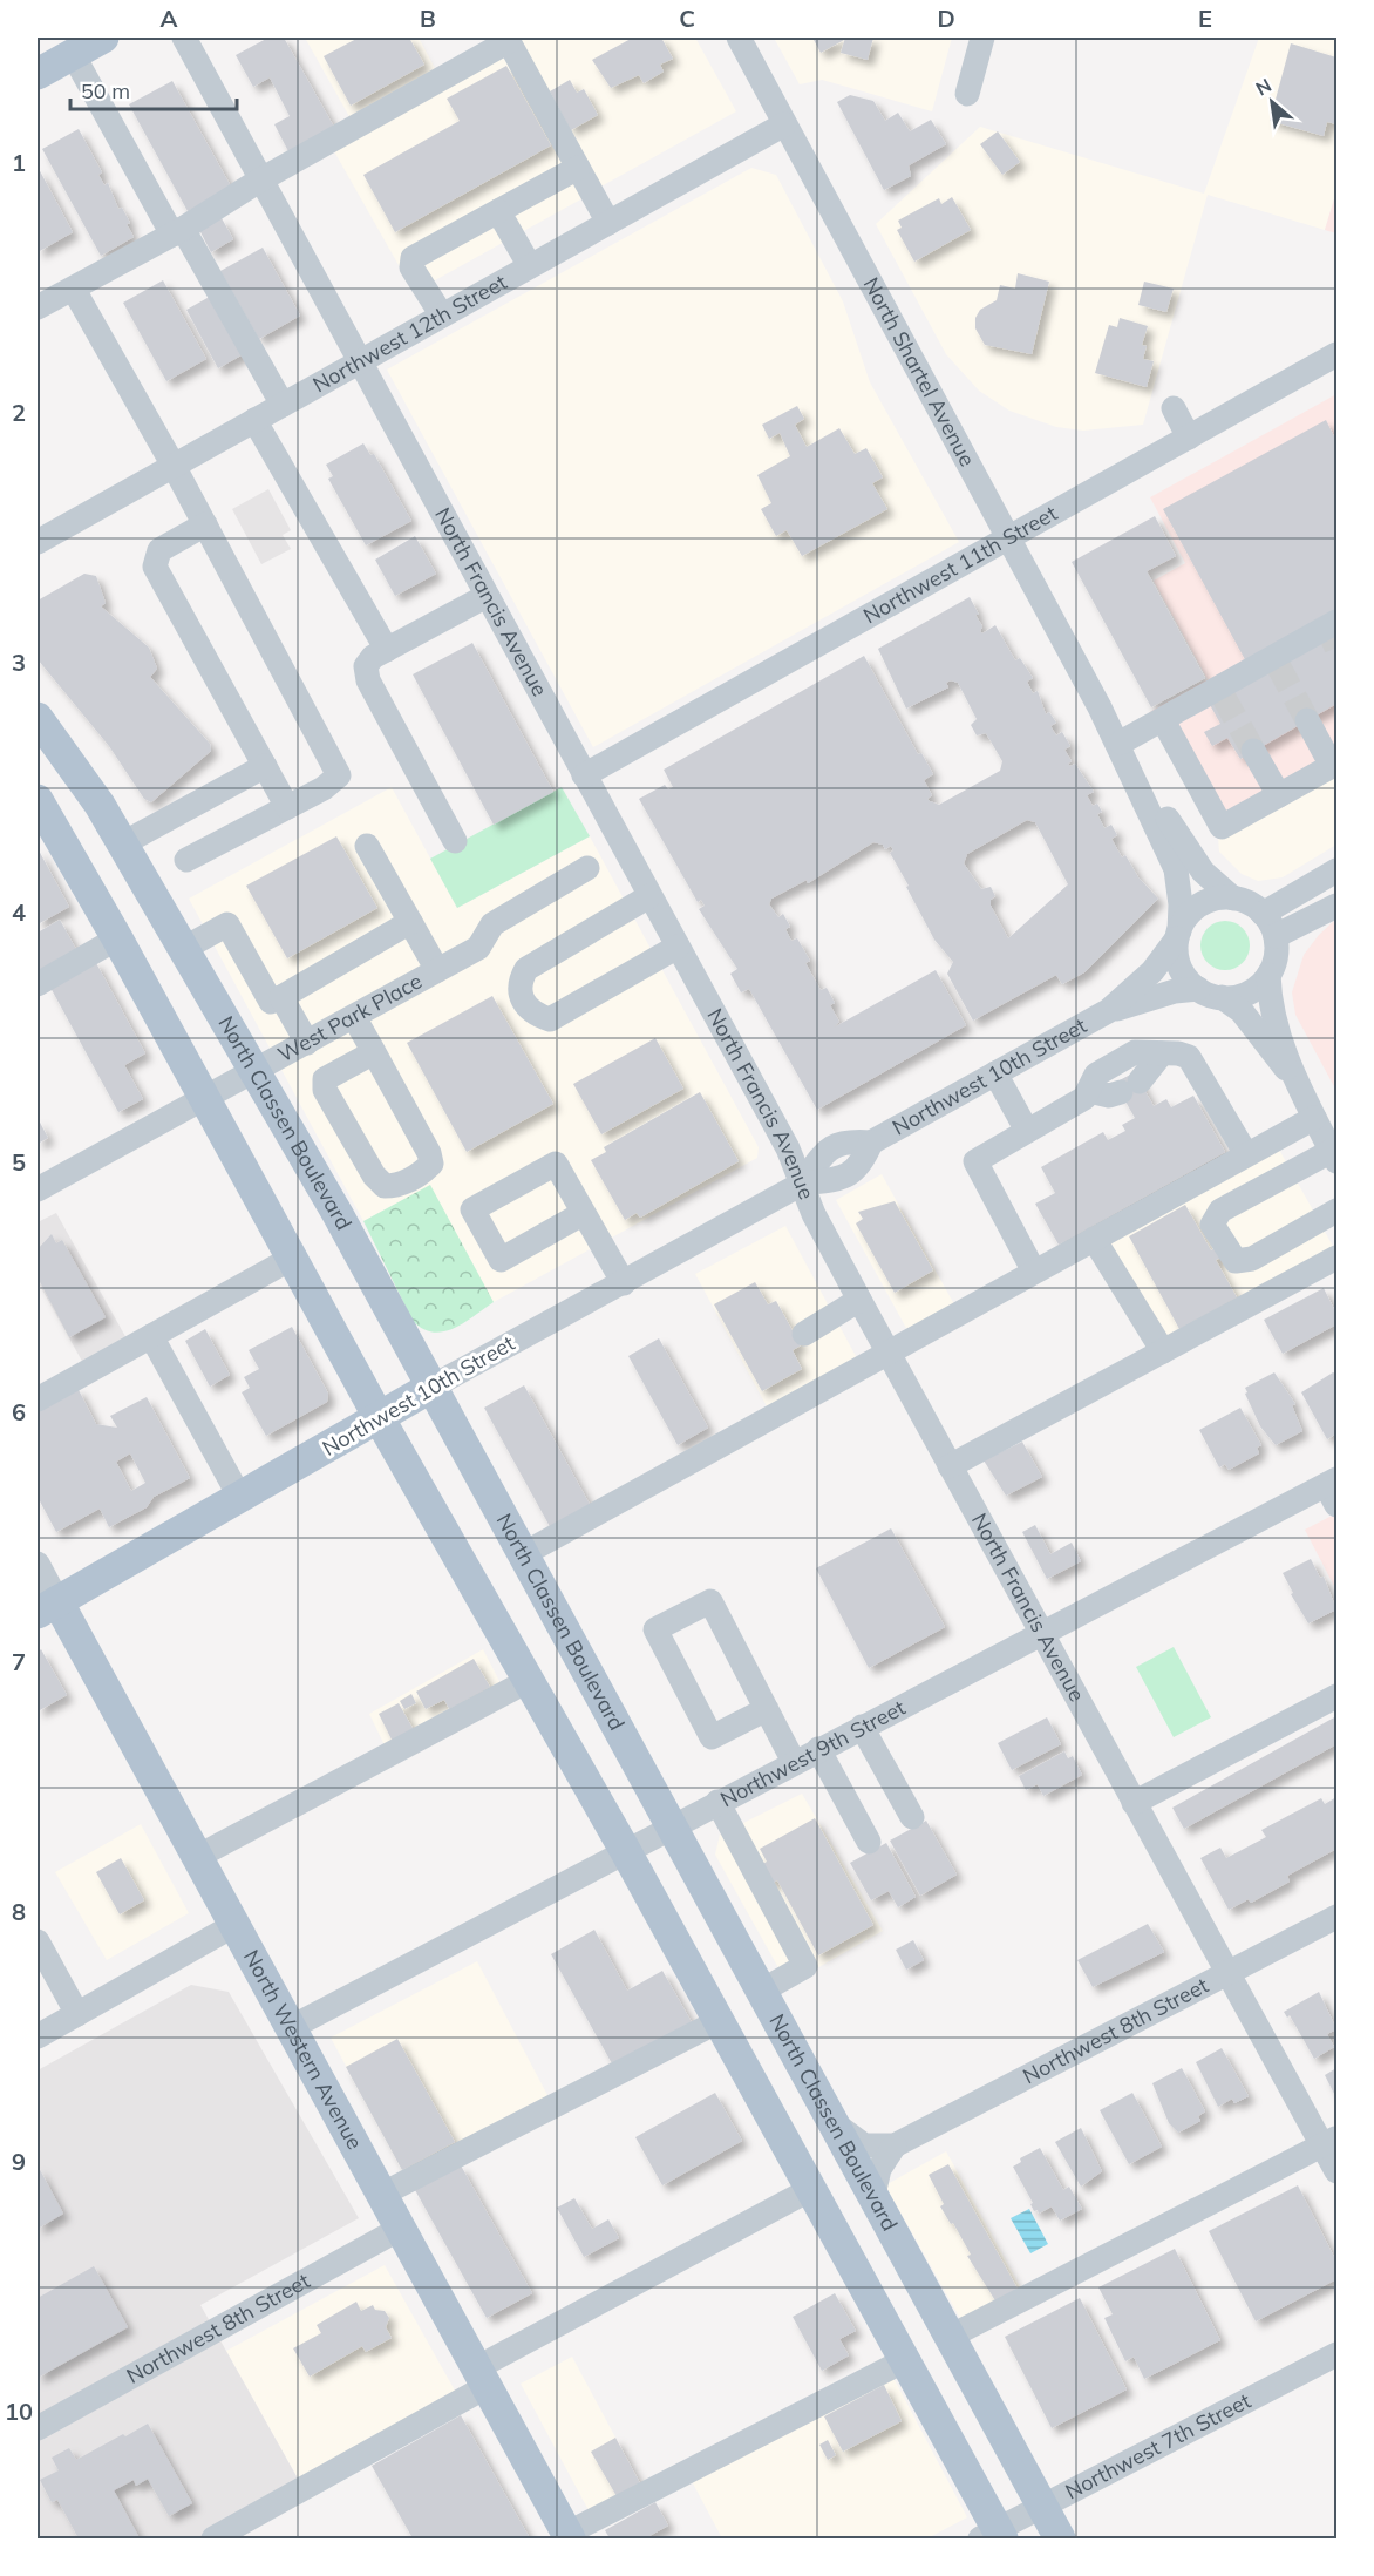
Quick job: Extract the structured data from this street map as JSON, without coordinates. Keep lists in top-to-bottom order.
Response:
{
  "streets": {
    "main road": ["Northwest 10th Street", "North Classen Boulevard", "North Western Avenue"],
    "street": [
      "Northwest 12th Street",
      "North Shartel Avenue",
      "Northwest 11th Street",
      "North Francis Avenue",
      "West Park Place",
      "Northwest 9th Street",
      "Northwest 8th Street",
      "Northwest 7th Street"
    ]
  },
  "crossings": [
    ["Northwest 12th Street", "North Shartel Avenue"],
    ["Northwest 12th Street", "North Francis Avenue"],
    ["North Shartel Avenue", "Northwest 11th Street"],
    ["North Shartel Avenue", "Northwest 10th Street"],
    ["Northwest 11th Street", "North Francis Avenue"],
    ["North Francis Avenue", "Northwest 10th Street"],
    ["North Francis Avenue", "Northwest 9th Street"],
    ["North Francis Avenue", "Northwest 8th Street"],
    ["West Park Place", "North Classen Boulevard"],
    ["Northwest 10th Street", "North Classen Boulevard"],
    ["Northwest 10th Street", "North Western Avenue"],
    ["North Classen Boulevard", "Northwest 9th Street"],
    ["North Classen Boulevard", "Northwest 7th Street"],
    ["Northwest 9th Street", "North Western Avenue"],
    ["Northwest 8th Street", "North Western Avenue"]
  ],
  "scale_bar": "50 m",
  "north": "top left",
  "grid": {
    "columns": [
      "A",
      "B",
      "C",
      "D",
      "E"
    ],
    "rows": [
      "1",
      "2",
      "3",
      "4",
      "5",
      "6",
      "7",
      "8",
      "9",
      "10"
    ]
  }
}
